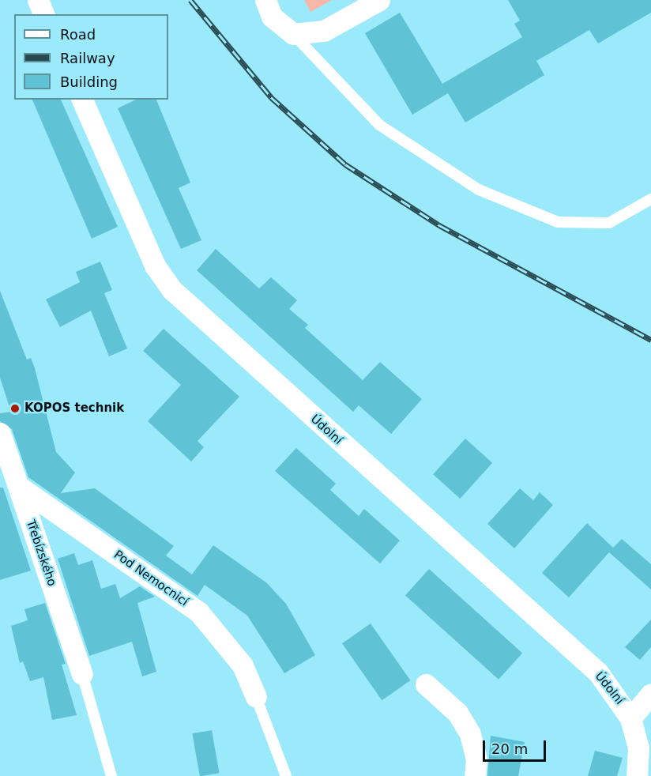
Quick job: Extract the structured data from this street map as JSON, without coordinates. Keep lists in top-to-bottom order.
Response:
{
  "streets": {
    "street": ["Údolní", "Třebízského", "Pod Nemocnicí"]
  },
  "crossings": [
    ["Třebízského", "Pod Nemocnicí"]
  ],
  "places": ["KOPOS technik"],
  "legend": ["Road", "Railway", "Building"],
  "scale_bar": "20 m"
}
